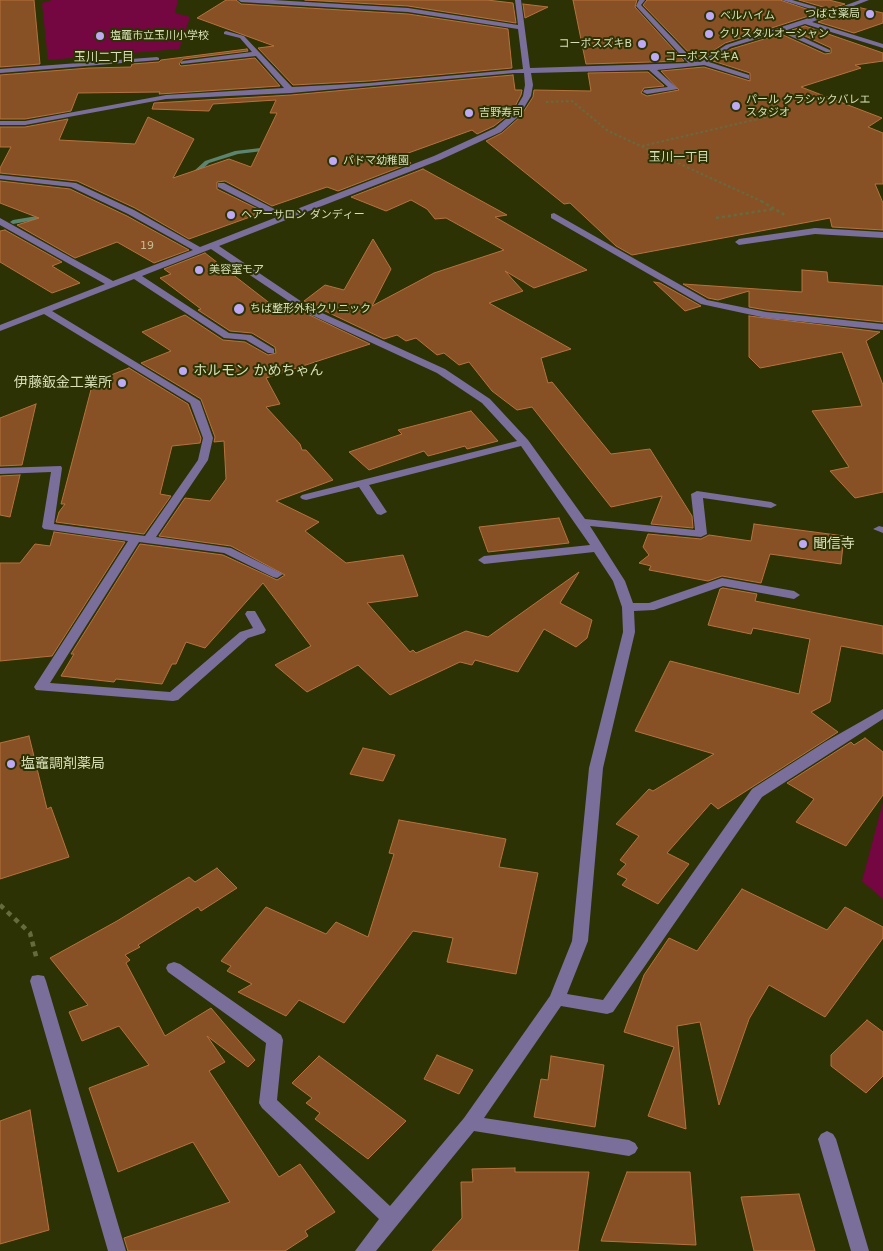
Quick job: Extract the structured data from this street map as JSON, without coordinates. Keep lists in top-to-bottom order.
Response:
{
  "districts": ["玉川二丁目", "玉川一丁目"],
  "places": [
    "つばさ薬局",
    "ベルハイム",
    "クリスタルオーシャン",
    "塩竈市立玉川小学校",
    "コーポスズキB",
    "コーポスズキA",
    "パール クラシックバレエ スタジオ",
    "吉野寿司",
    "パドマ幼稚園",
    "ヘアーサロン ダンディー",
    "美容室モア",
    "ちば整形外科クリニック",
    "ホルモン かめちゃん",
    "伊藤鈑金工業所",
    "聞信寺",
    "塩竈調剤薬局"
  ],
  "house_numbers": ["19"]
}
